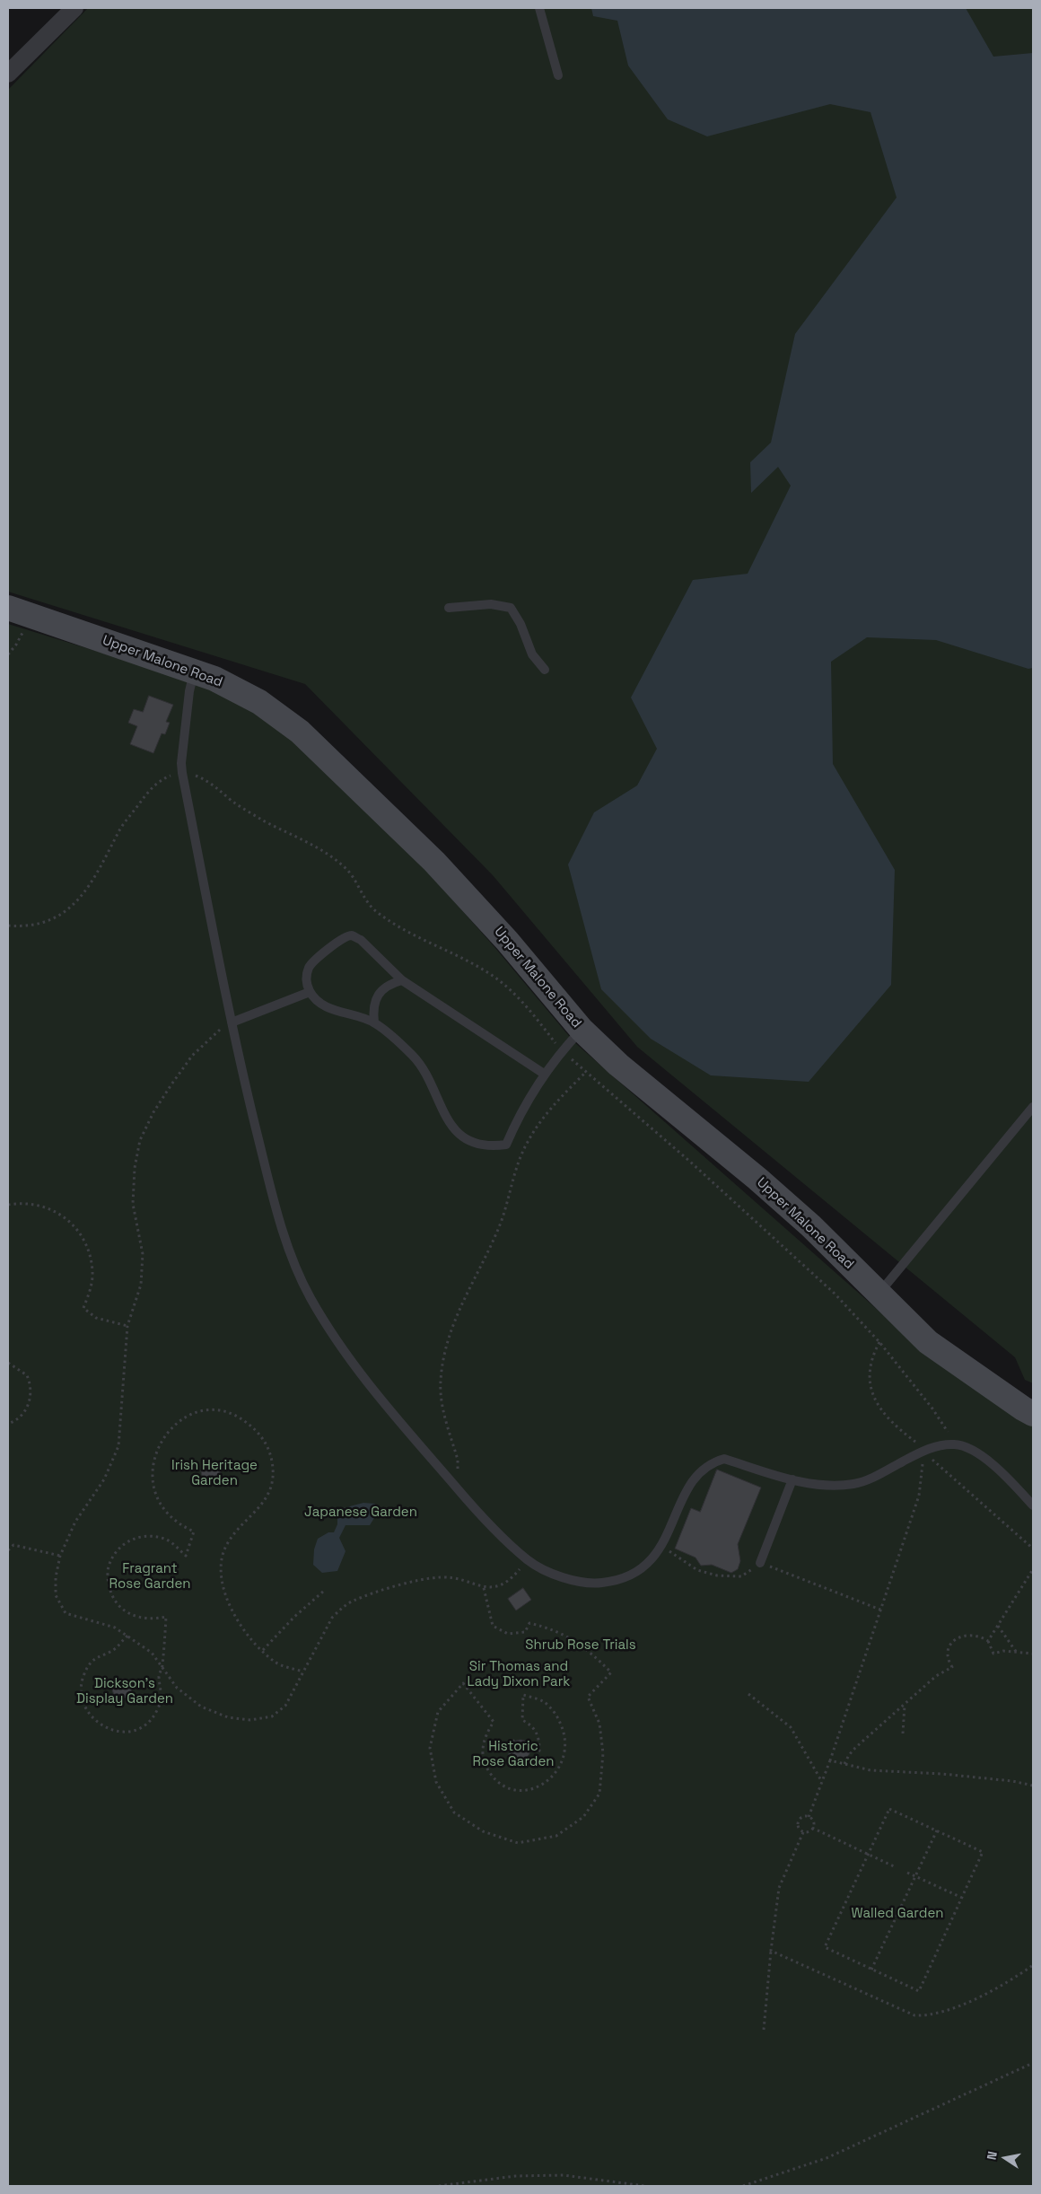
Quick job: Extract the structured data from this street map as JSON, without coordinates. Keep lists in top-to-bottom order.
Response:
{
  "streets": {
    "main road": ["Upper Malone Road"]
  },
  "parks": [
    "Irish Heritage Garden",
    "Japanese Garden",
    "Fragrant Rose Garden",
    "Shrub Rose Trials",
    "Sir Thomas and Lady Dixon Park",
    "Dickson's Display Garden",
    "Historic Rose Garden",
    "Walled Garden"
  ],
  "north": "left"
}
